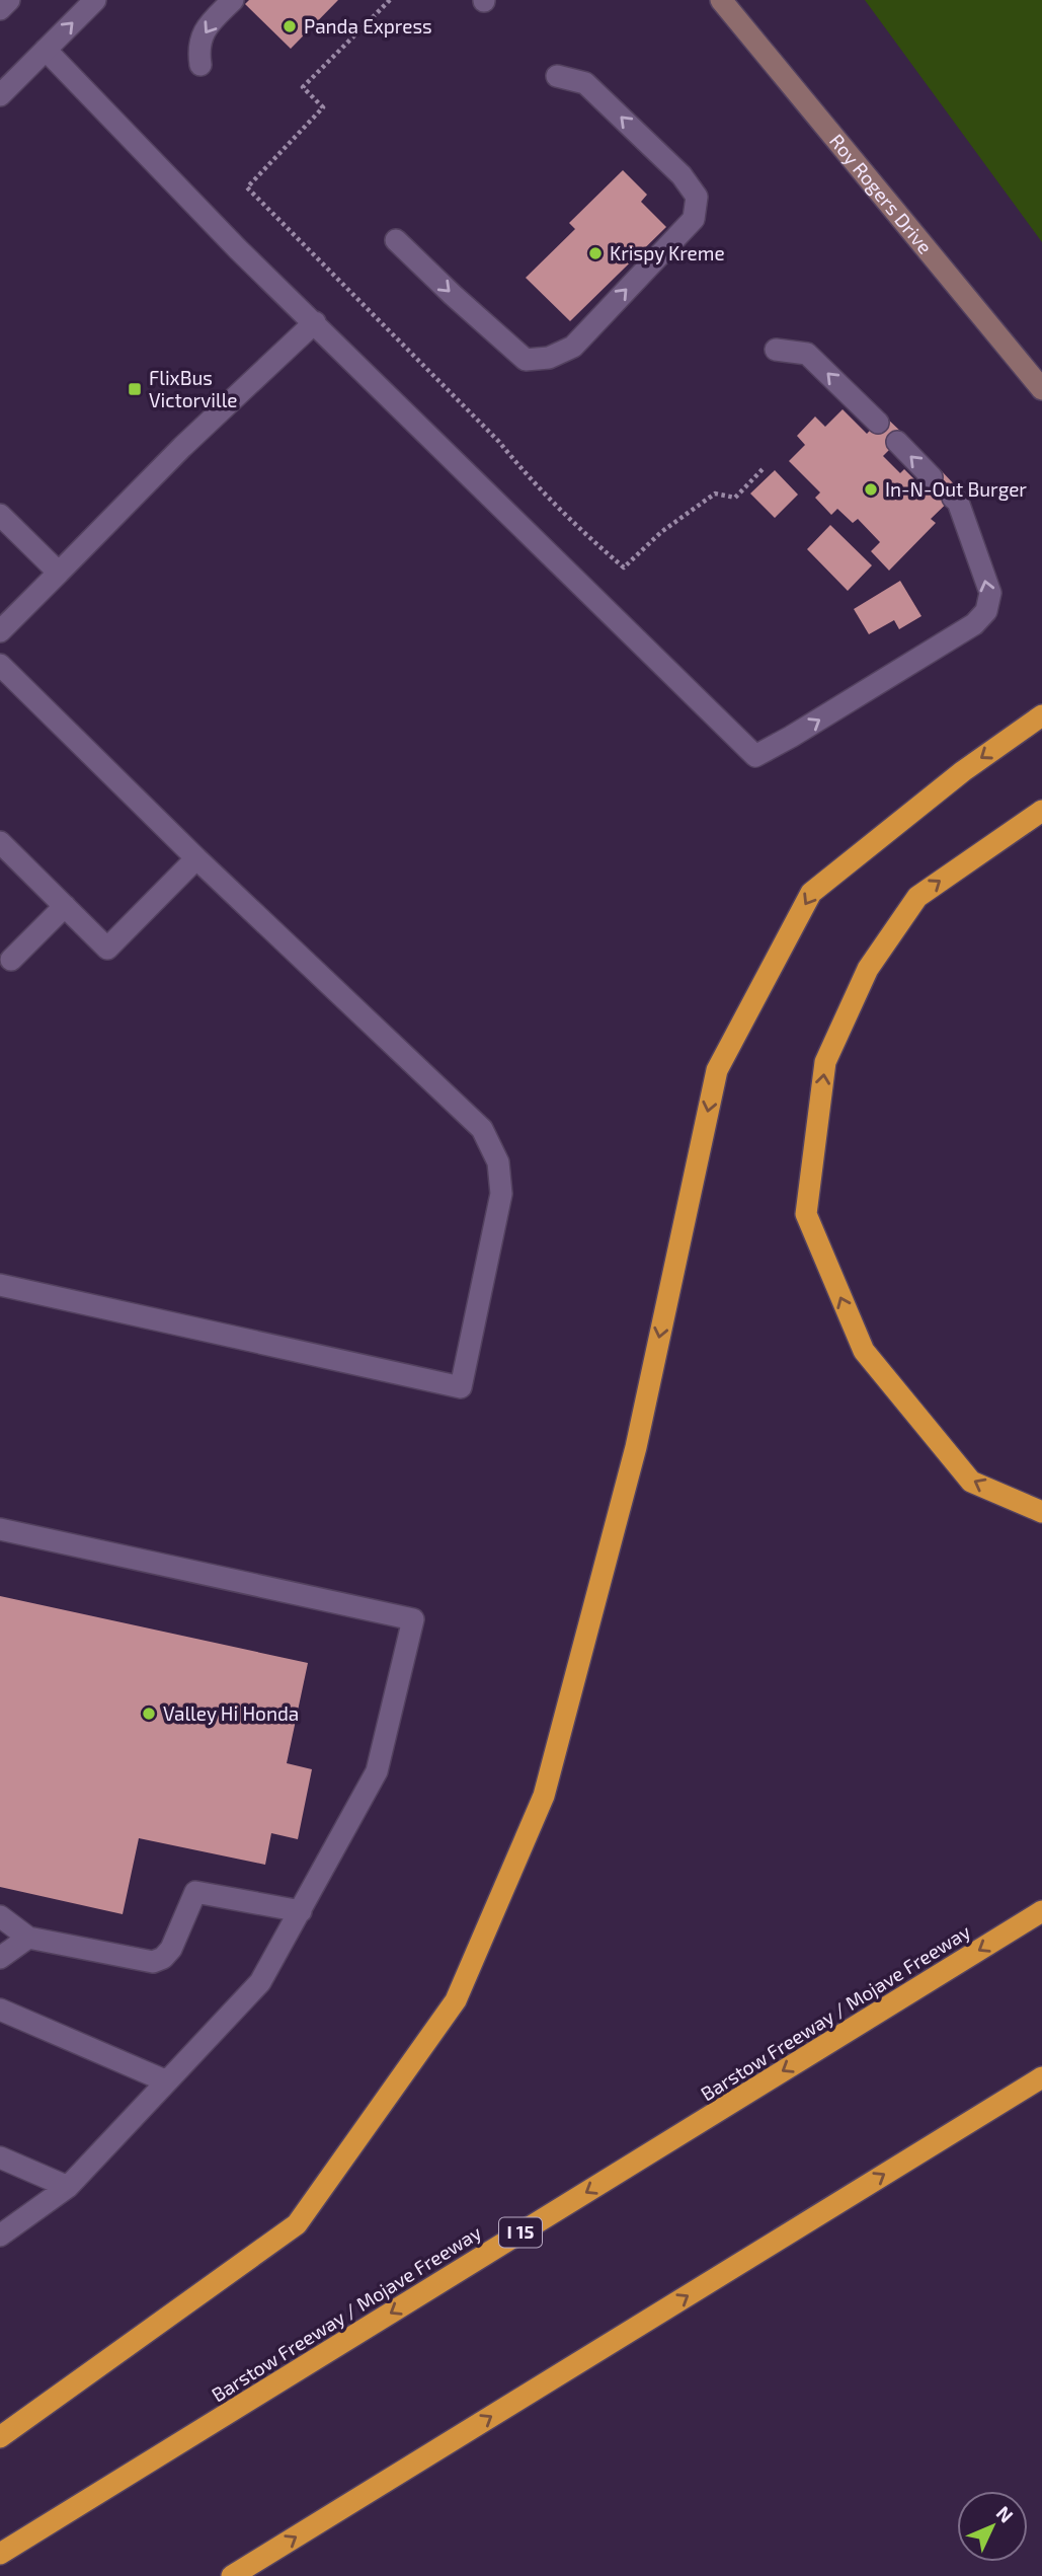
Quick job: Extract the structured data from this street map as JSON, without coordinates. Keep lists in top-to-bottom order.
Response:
{
  "streets": {
    "highway": ["Barstow Freeway / Mojave Freeway", "I 15"],
    "main road": ["Roy Rogers Drive"]
  },
  "places": {
    "other": [
      "Panda Express",
      "Krispy Kreme",
      "In-N-Out Burger",
      "Valley Hi Honda"
    ],
    "transit": ["FlixBus Victorville"]
  },
  "north": "top right"
}
